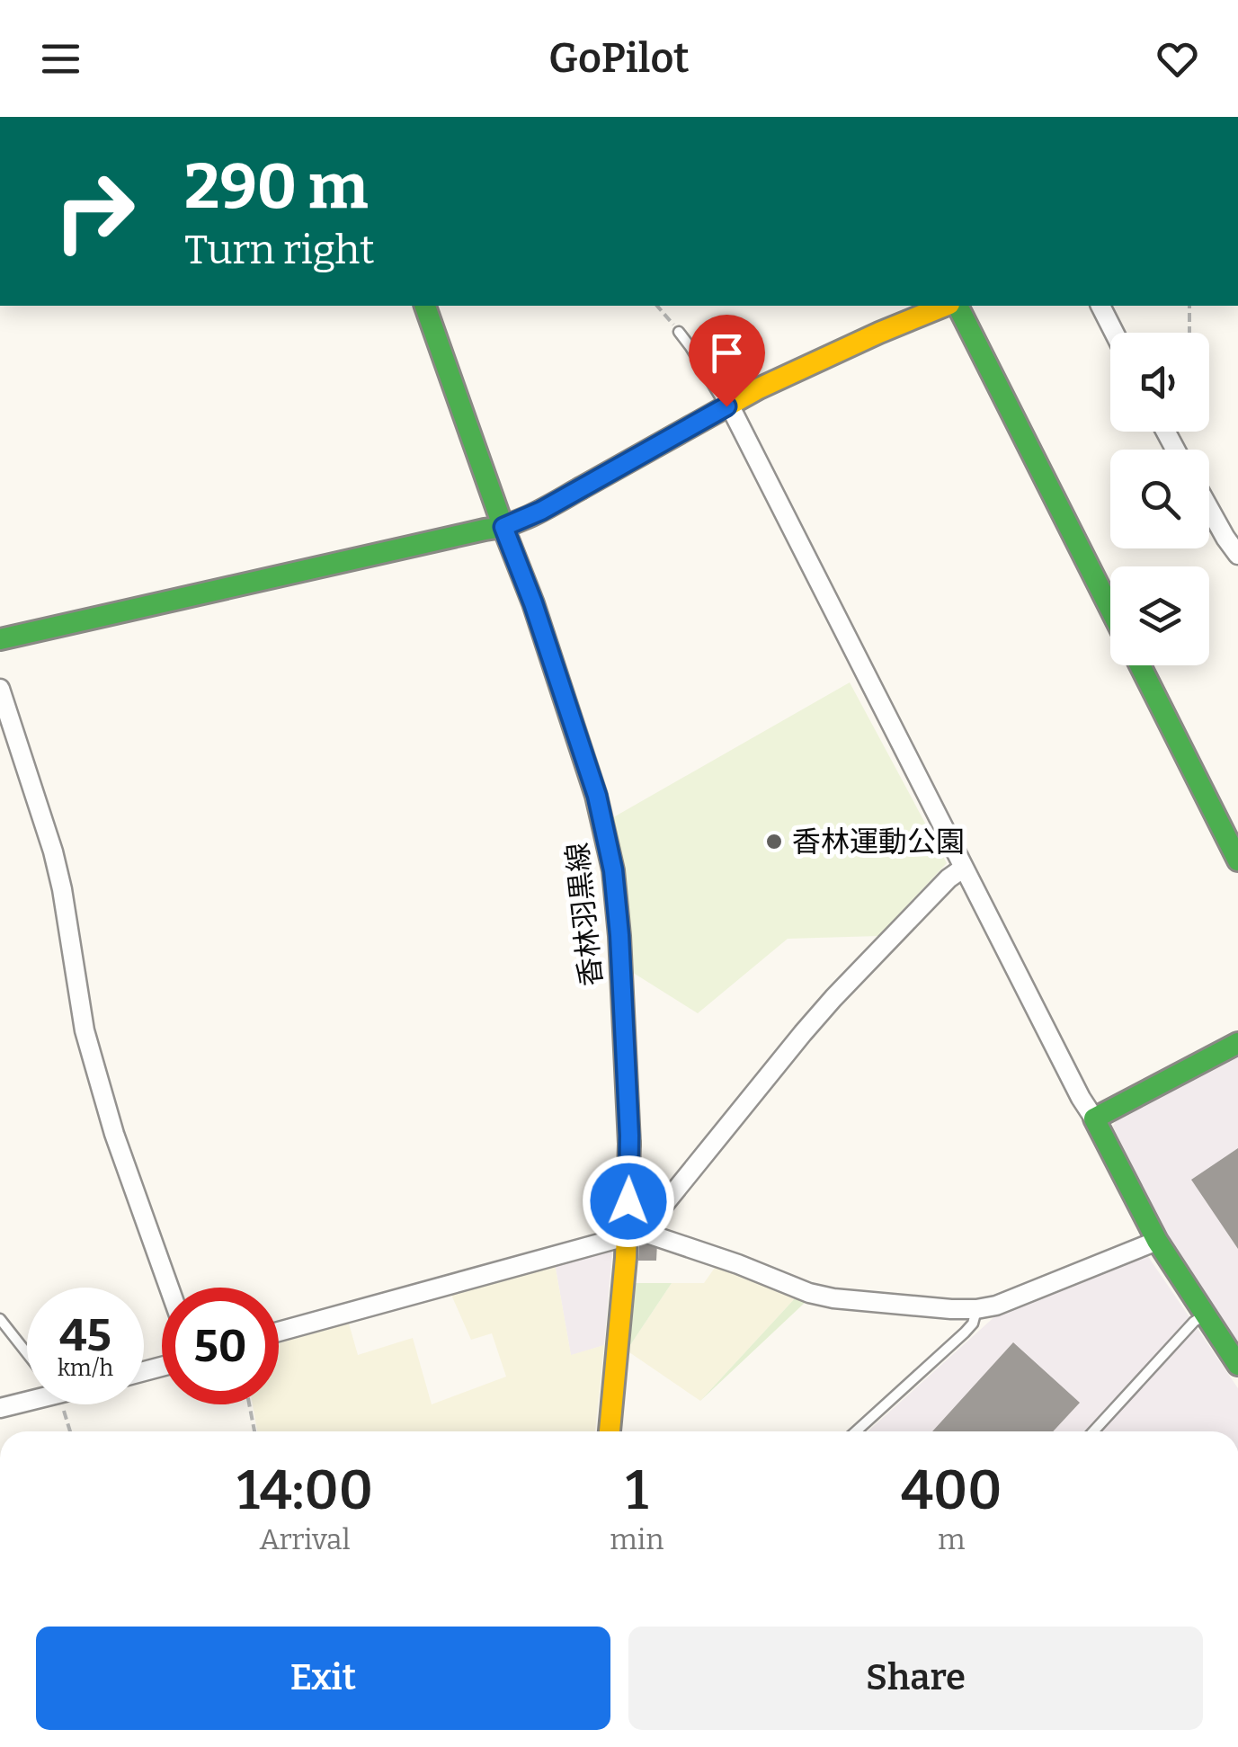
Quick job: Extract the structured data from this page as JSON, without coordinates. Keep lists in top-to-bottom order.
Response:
{
  "streets": {
    "street": ["香林羽黒線"]
  },
  "places": ["香林運動公園"],
  "page": {
    "header": "GoPilot",
    "turn": ["290 m", "Turn right"],
    "speed": "45 km/h",
    "limit": "50",
    "eta": [
      "14:00",
      "Arrival",
      "1",
      "min",
      "400",
      "m"
    ],
    "buttons": ["Exit", "Share"]
  }
}
